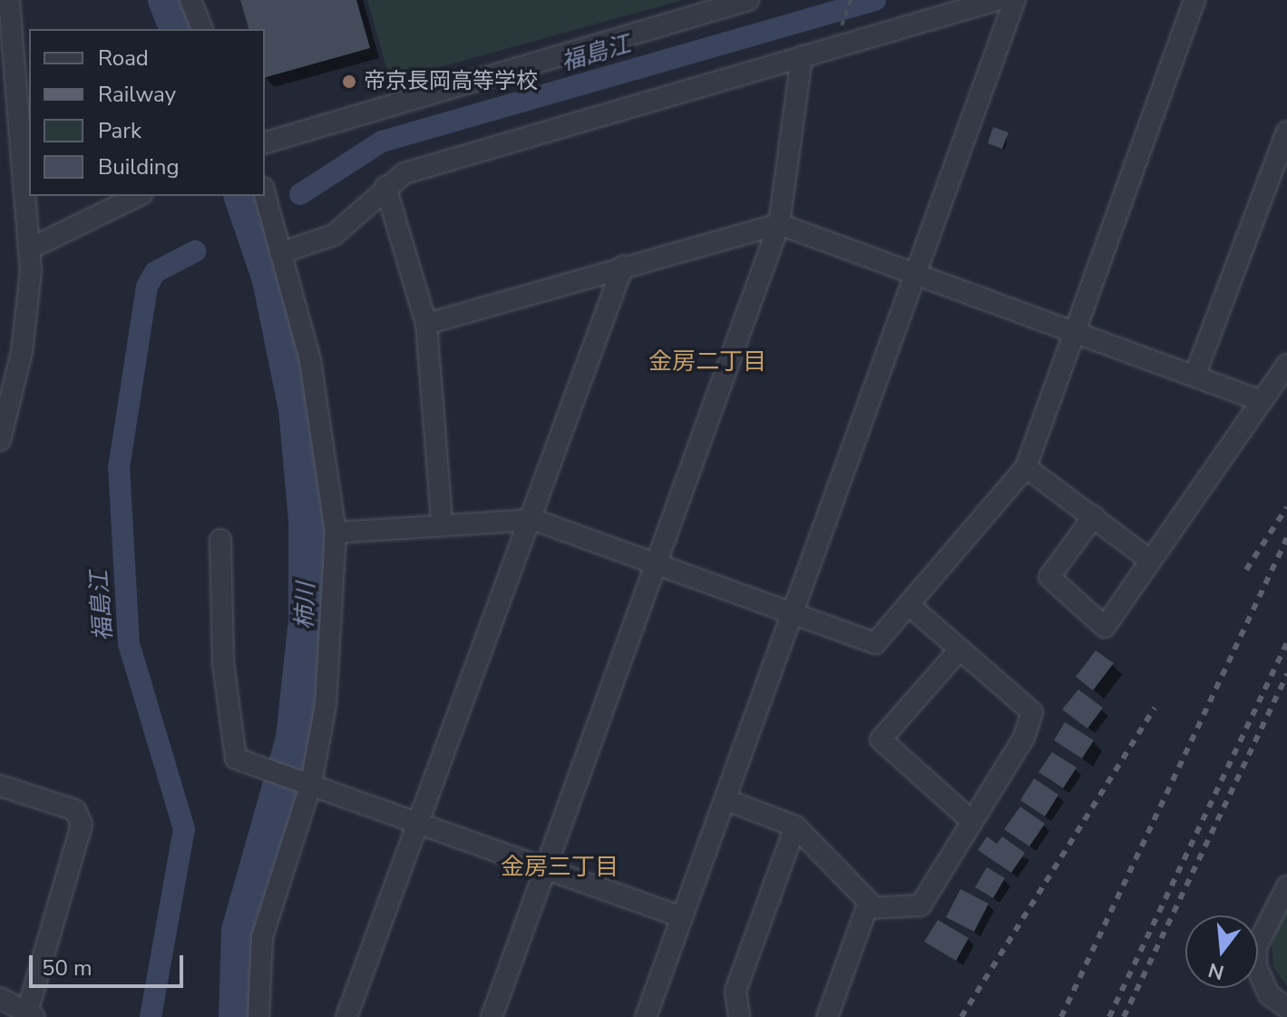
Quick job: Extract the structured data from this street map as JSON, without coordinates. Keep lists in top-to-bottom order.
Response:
{
  "districts": ["金房二丁目", "金房三丁目"],
  "water": ["福島江", "柿川"],
  "places": ["帝京長岡高等学校"],
  "legend": [
    "Road",
    "Railway",
    "Park",
    "Building"
  ],
  "scale_bar": "50 m",
  "north": "bottom"
}
